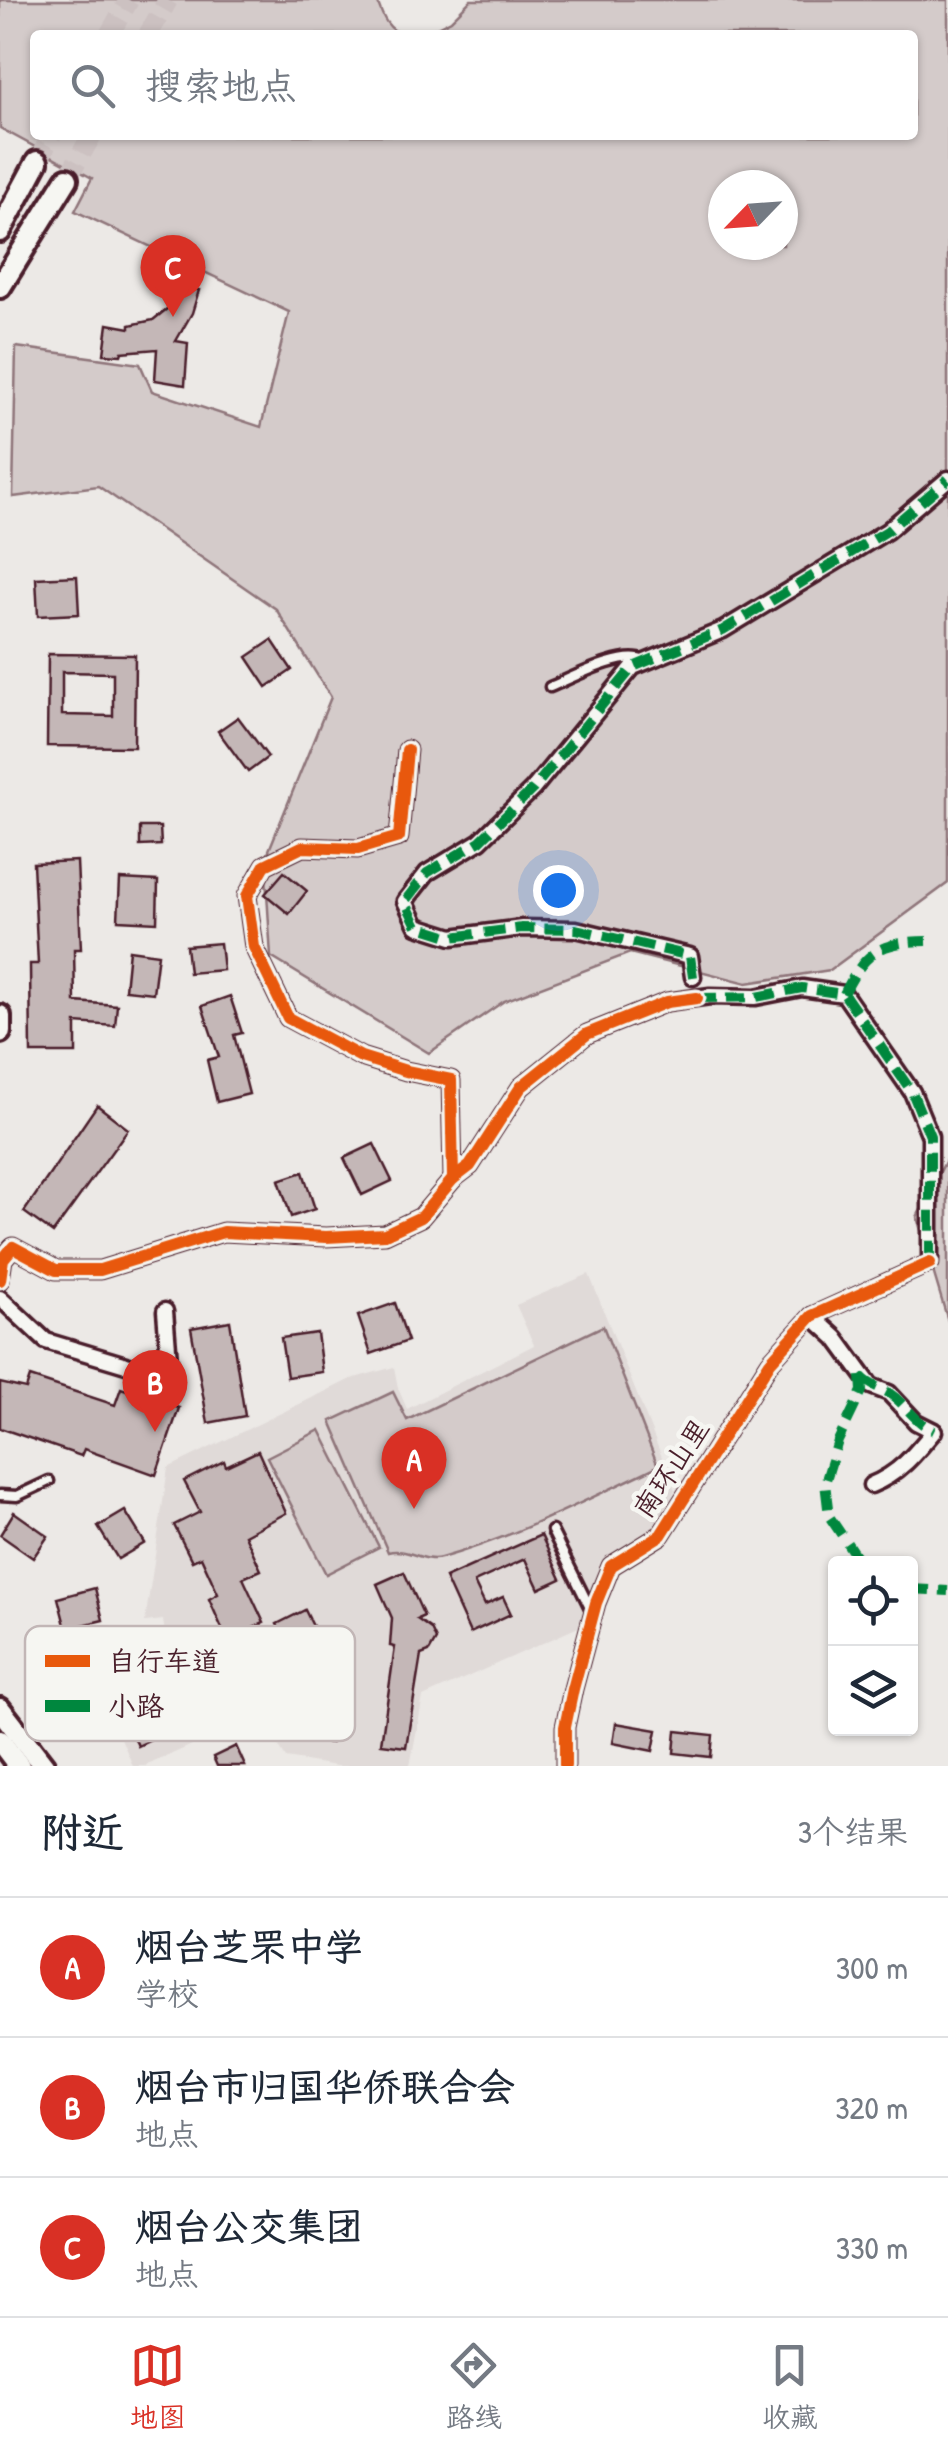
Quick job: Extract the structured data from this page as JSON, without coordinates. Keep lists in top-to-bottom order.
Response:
{
  "streets": {
    "street": ["南环山里"]
  },
  "legend": ["自行车道", "小路"],
  "north": "bottom left",
  "page": {
    "search": "搜索地点",
    "pins": ["C", "B", "A"],
    "heading": ["附近", "3个结果"],
    "list": [
      {
        "mark": "A",
        "name": "烟台芝罘中学",
        "note": "学校",
        "value": "300 m"
      },
      {
        "mark": "B",
        "name": "烟台市归国华侨联合会",
        "note": "地点",
        "value": "320 m"
      },
      {
        "mark": "C",
        "name": "烟台公交集团",
        "note": "地点",
        "value": "330 m"
      }
    ],
    "nav": ["地图", "路线", "收藏"]
  }
}
